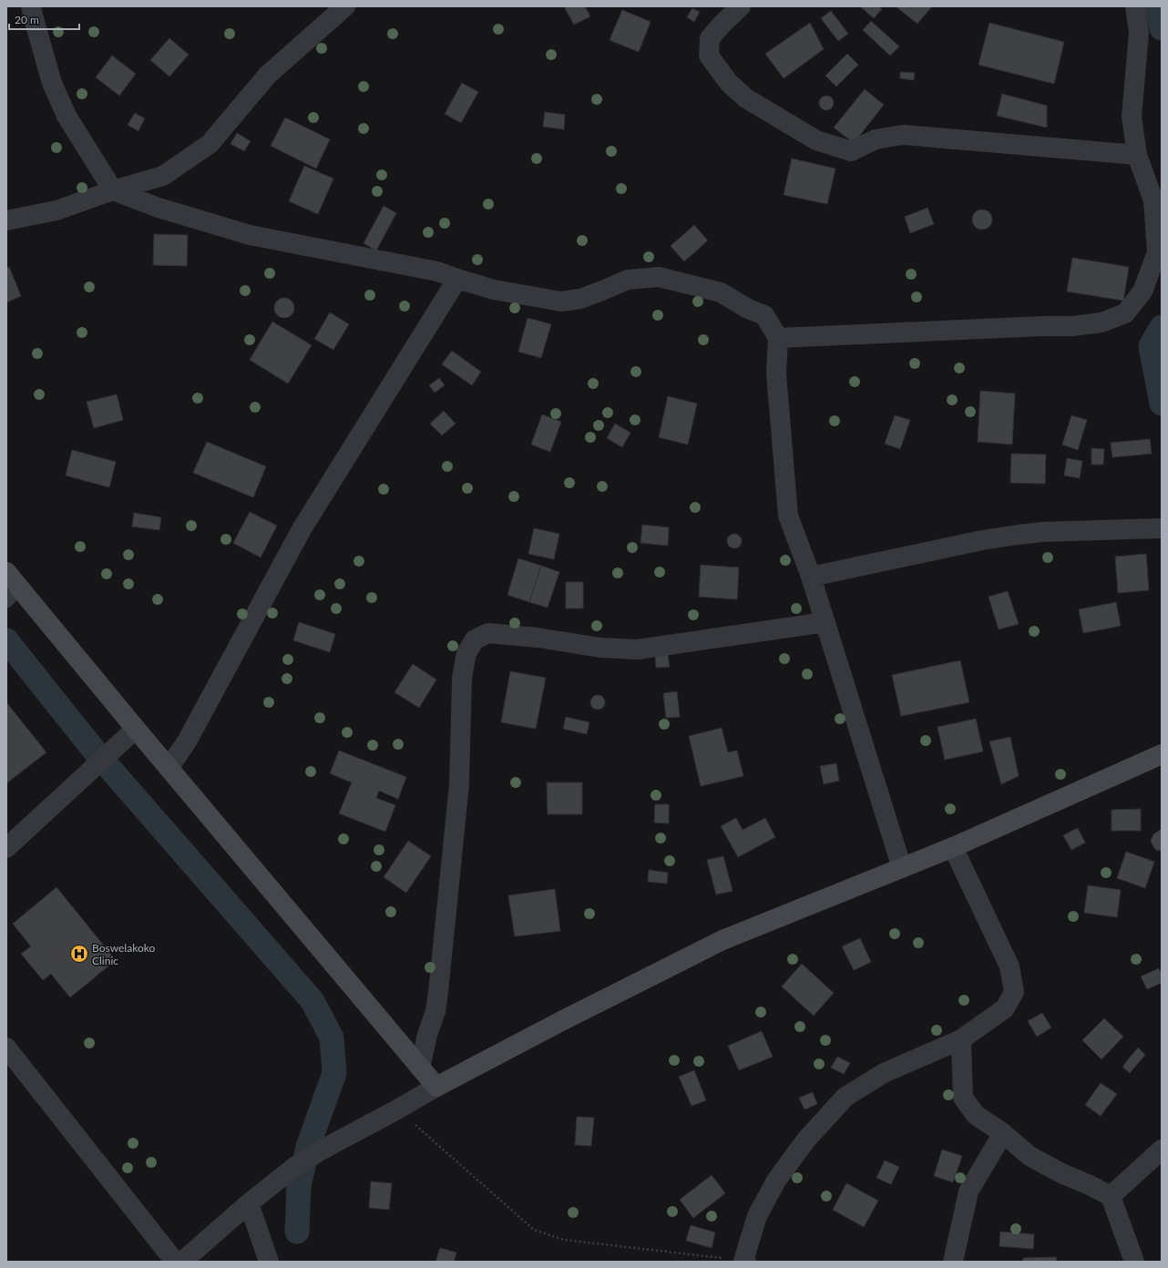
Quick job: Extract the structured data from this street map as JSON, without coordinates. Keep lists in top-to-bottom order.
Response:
{
  "places": {
    "hospital": ["Boswelakoko Clinic"]
  },
  "scale_bar": "20 m"
}
